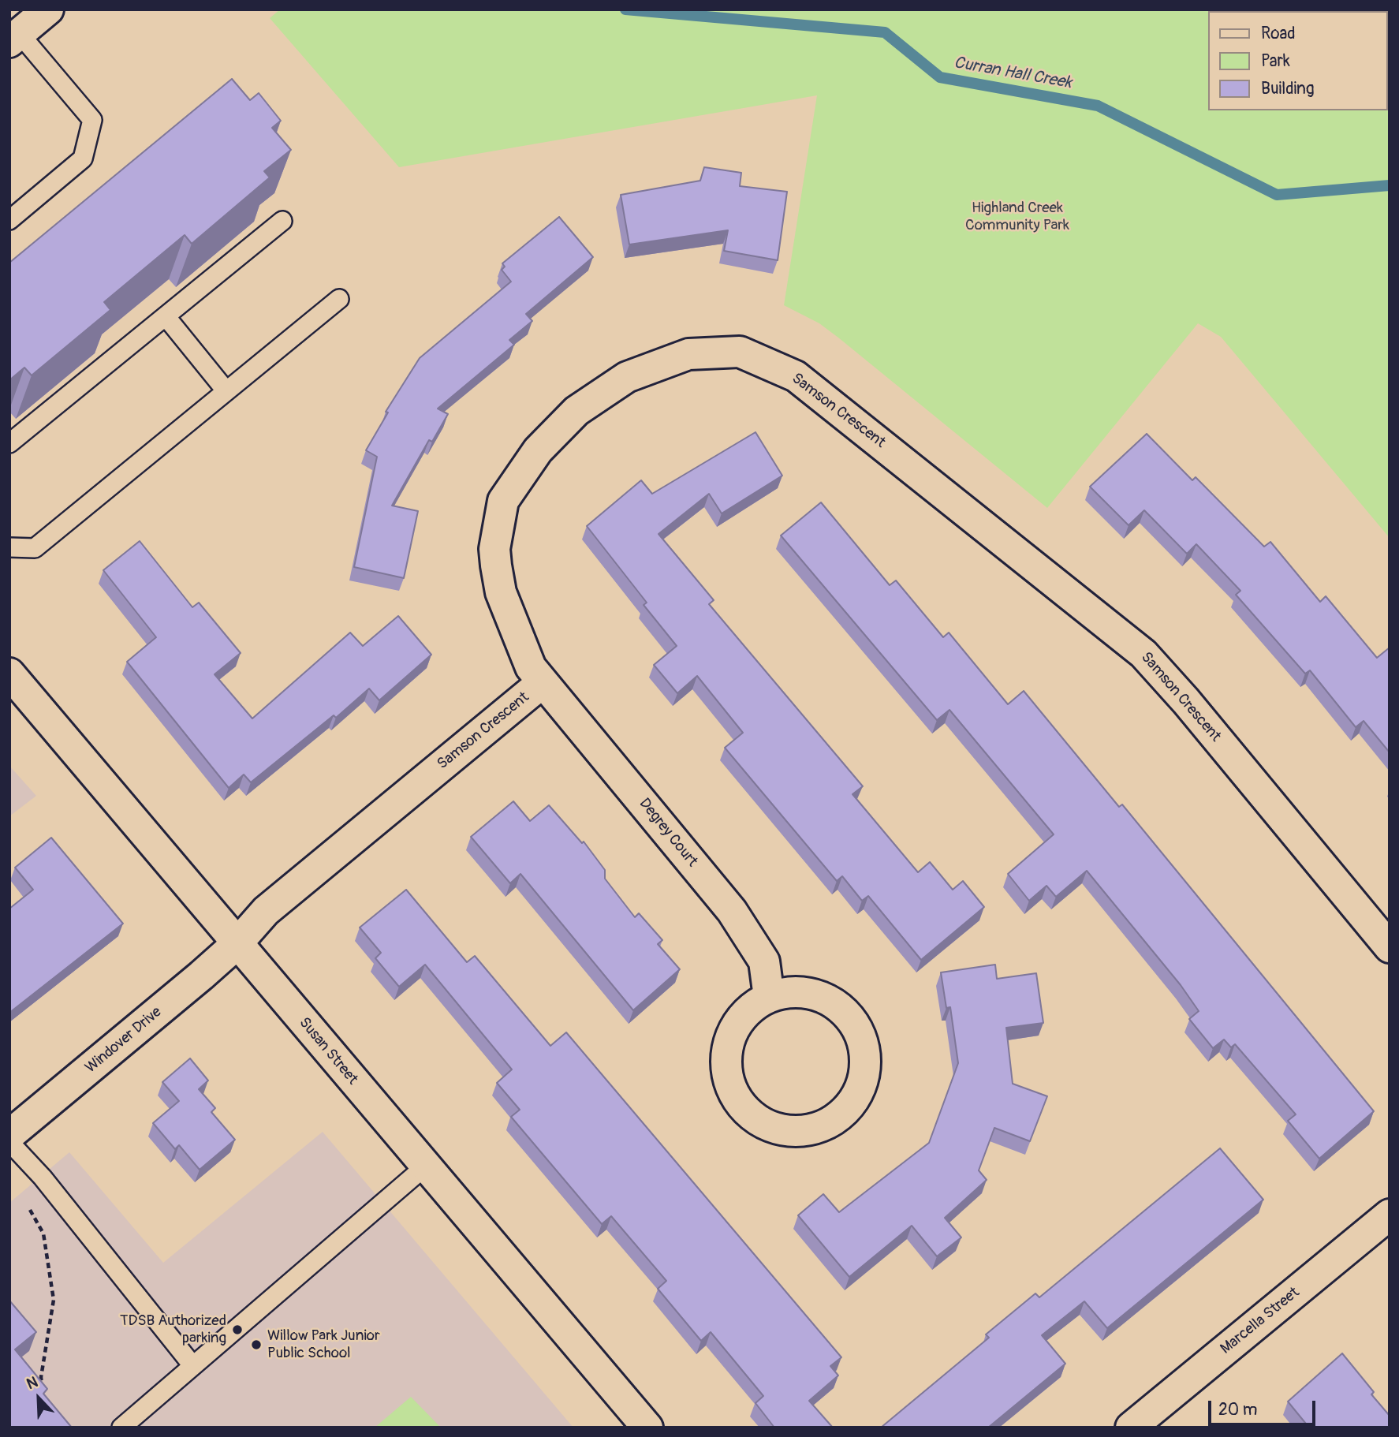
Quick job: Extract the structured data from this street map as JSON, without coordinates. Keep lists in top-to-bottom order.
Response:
{
  "streets": {
    "street": [
      "Samson Crescent",
      "Degrey Court",
      "Windover Drive",
      "Susan Street",
      "Marcella Street"
    ]
  },
  "crossings": [
    ["Samson Crescent", "Degrey Court"],
    ["Samson Crescent", "Windover Drive"],
    ["Samson Crescent", "Susan Street"],
    ["Windover Drive", "Susan Street"]
  ],
  "water": ["Curran Hall Creek"],
  "parks": ["Highland Creek Community Park"],
  "places": ["TDSB Authorized parking", "Willow Park Junior Public School"],
  "legend": ["Road", "Park", "Building"],
  "scale_bar": "20 m",
  "north": "top left"
}
